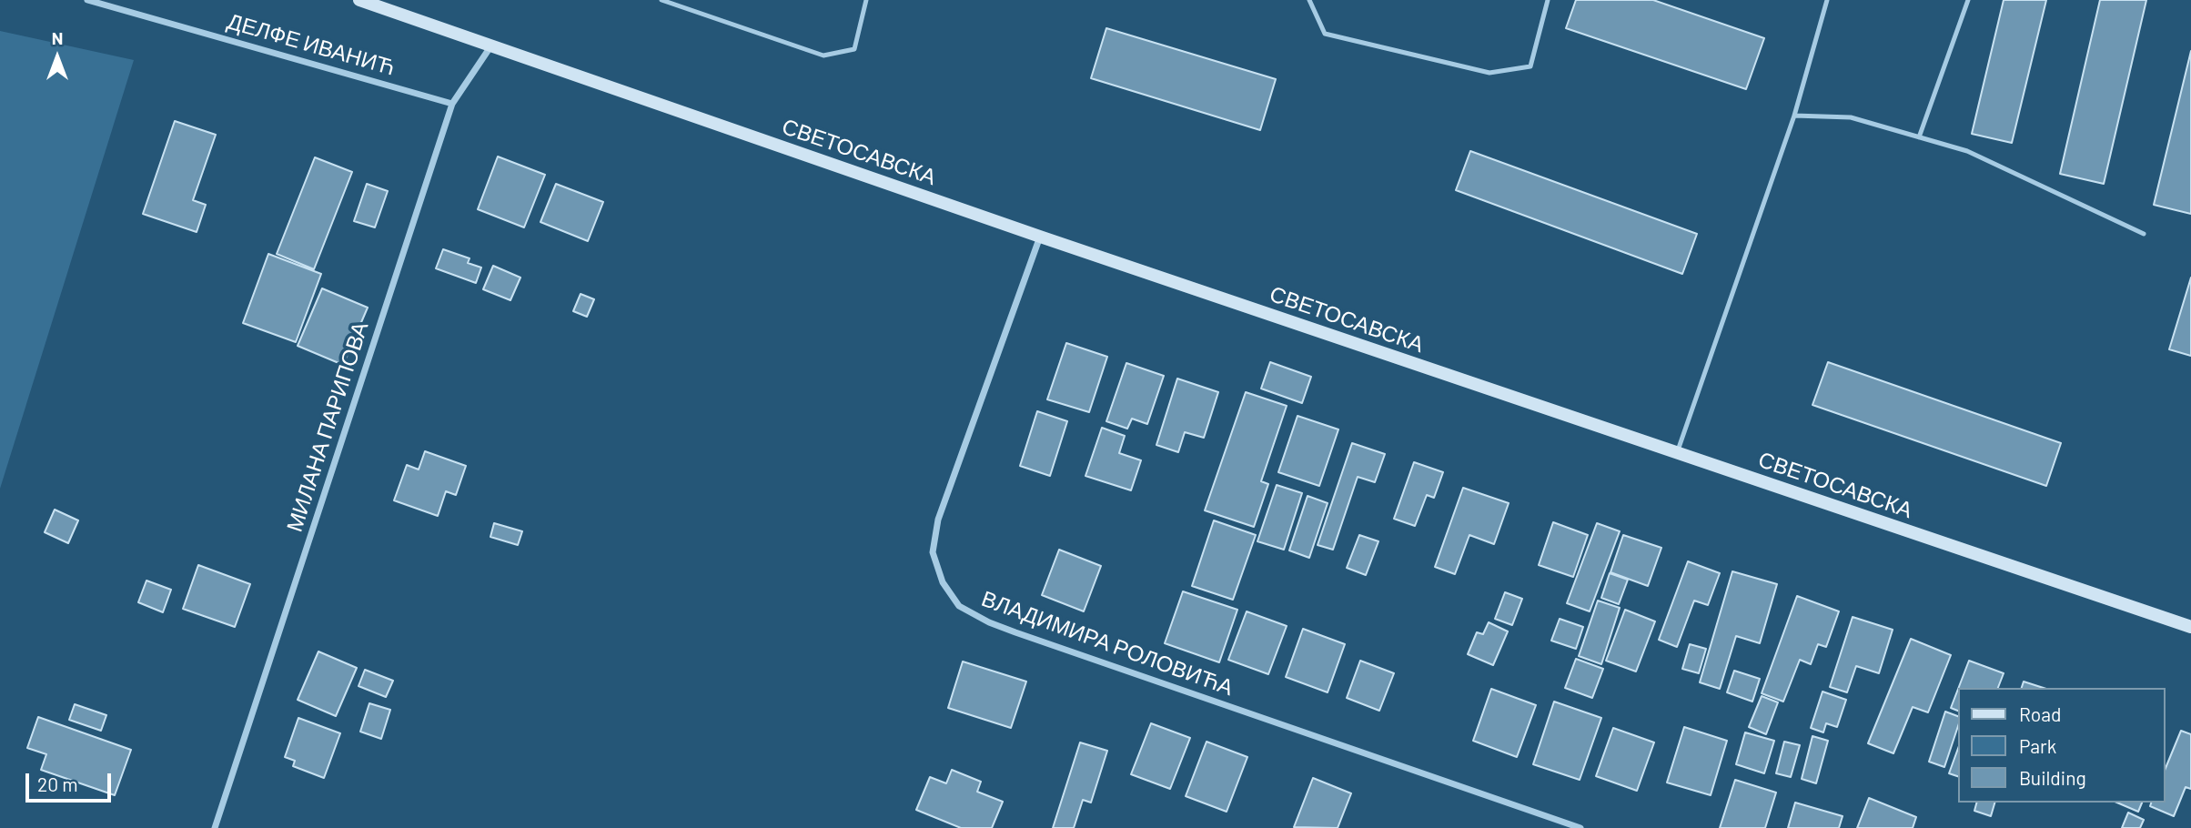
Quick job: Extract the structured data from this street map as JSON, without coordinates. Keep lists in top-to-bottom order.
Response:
{
  "streets": {
    "main road": ["СВЕТОСАВСКА"],
    "street": ["ДЕЛФЕ ИВАНИЋ", "МИЛАНА ПАРИПОВА", "ВЛАДИМИРА РОЛОВИЋА"]
  },
  "crossings": [
    ["ДЕЛФЕ ИВАНИЋ", "МИЛАНА ПАРИПОВА"],
    ["СВЕТОСАВСКА", "МИЛАНА ПАРИПОВА"],
    ["СВЕТОСАВСКА", "ВЛАДИМИРА РОЛОВИЋА"]
  ],
  "legend": ["Road", "Park", "Building"],
  "scale_bar": "20 m",
  "north": "top"
}
